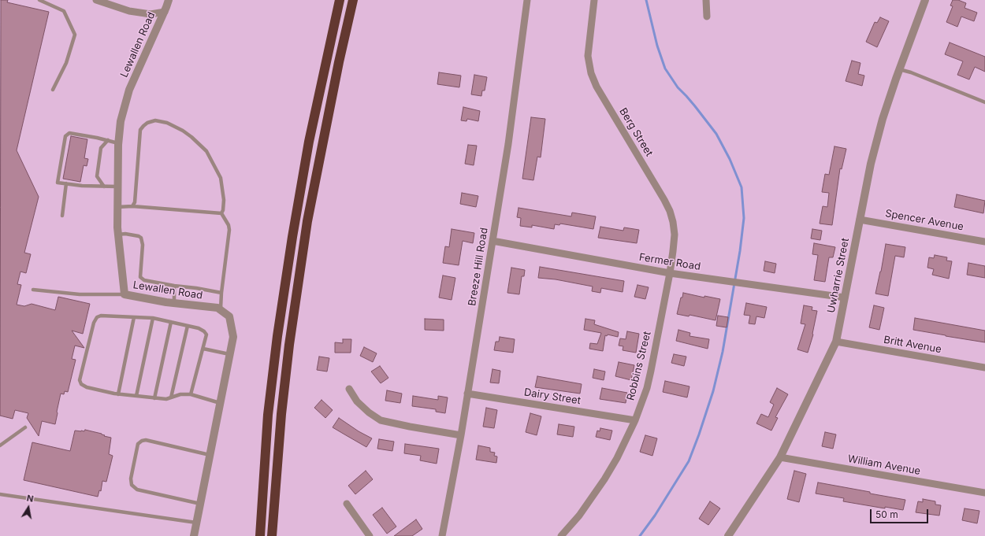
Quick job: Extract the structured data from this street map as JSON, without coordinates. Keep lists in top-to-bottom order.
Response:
{
  "streets": {
    "street": [
      "Lewallen Road",
      "Berg Street",
      "Spencer Avenue",
      "Fermer Road",
      "Breeze Hill Road",
      "Uwharrie Street",
      "Britt Avenue",
      "Robbins Street",
      "Dairy Street",
      "William Avenue"
    ]
  },
  "crossings": [
    ["Berg Street", "Fermer Road"],
    ["Berg Street", "Robbins Street"],
    ["Spencer Avenue", "Uwharrie Street"],
    ["Fermer Road", "Breeze Hill Road"],
    ["Fermer Road", "Uwharrie Street"],
    ["Fermer Road", "Robbins Street"],
    ["Breeze Hill Road", "Dairy Street"],
    ["Uwharrie Street", "Britt Avenue"],
    ["Uwharrie Street", "William Avenue"],
    ["Robbins Street", "Dairy Street"]
  ],
  "scale_bar": "50 m",
  "north": "top"
}
